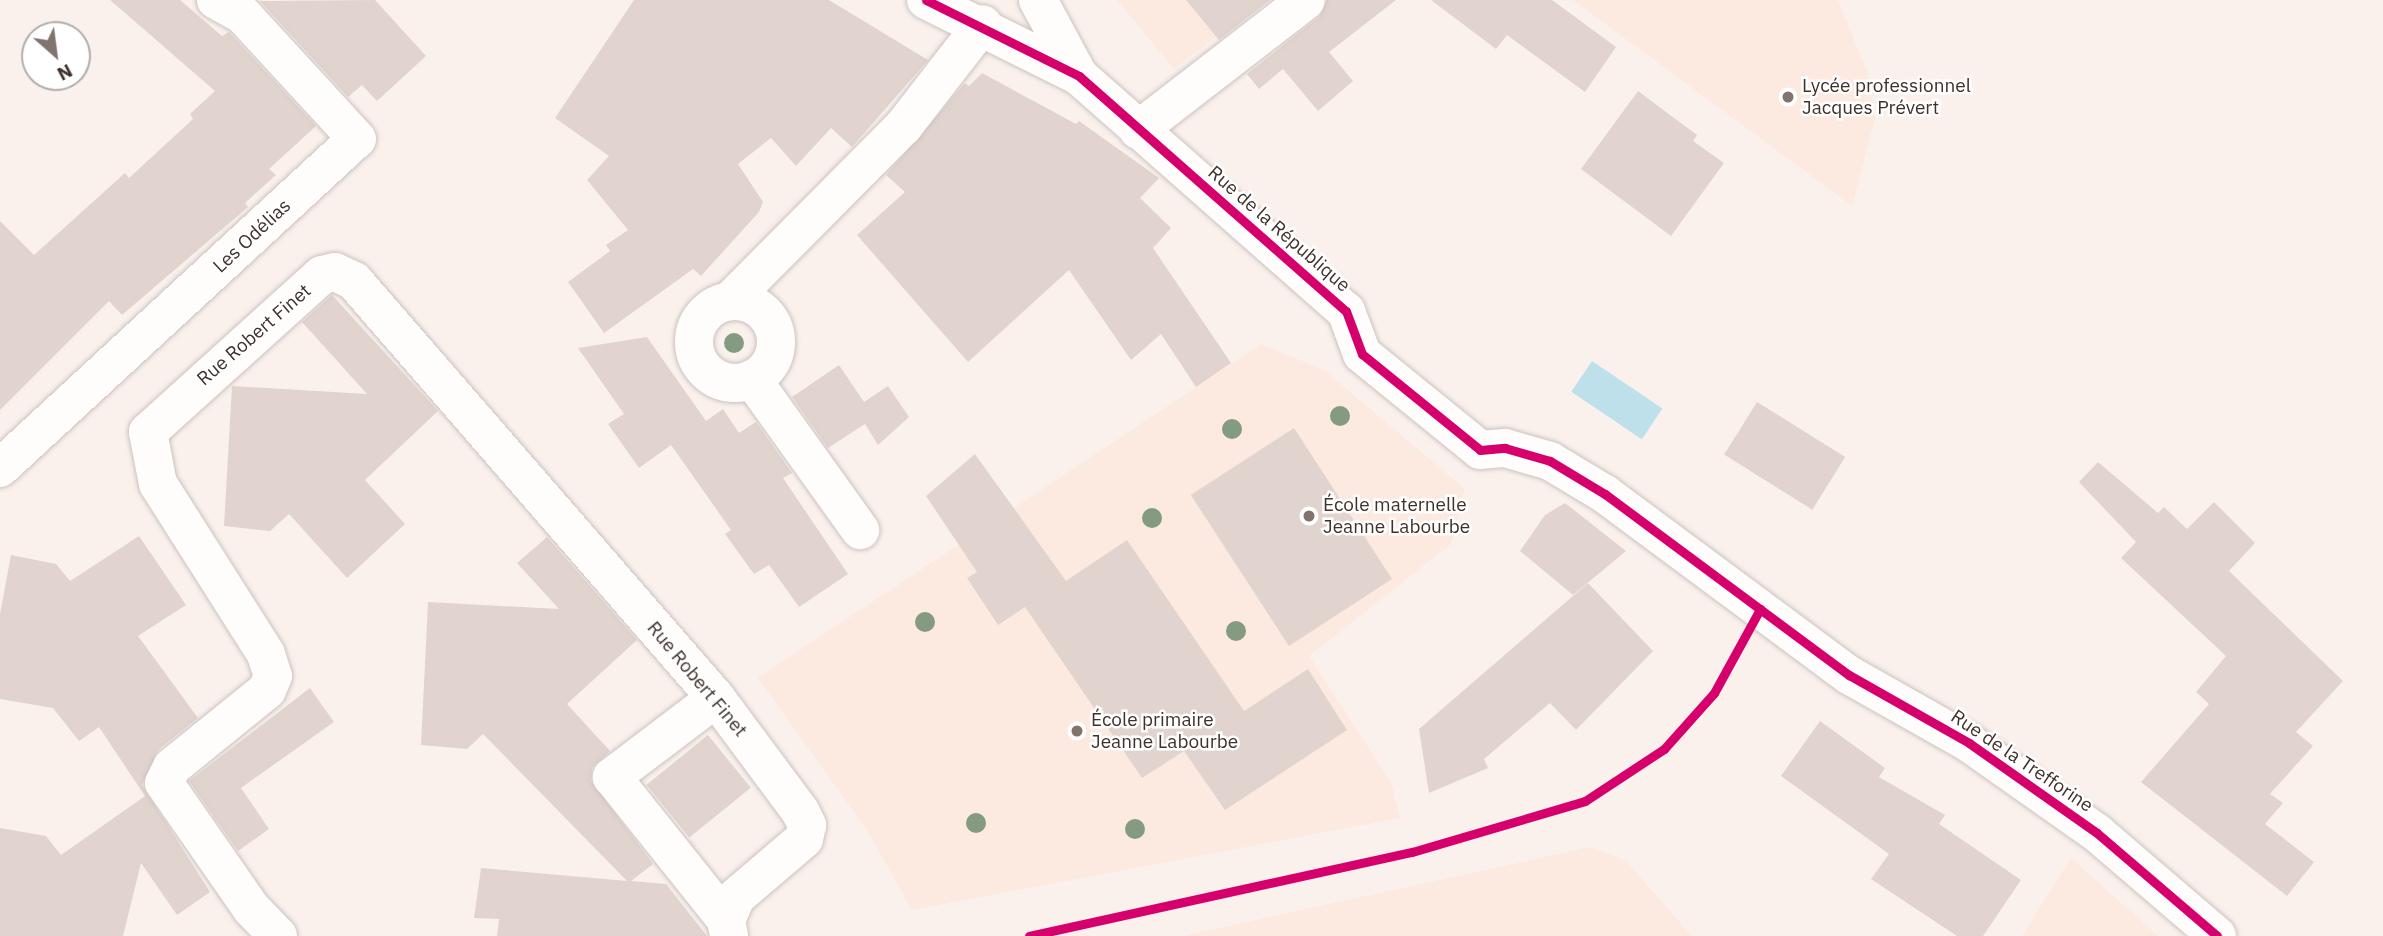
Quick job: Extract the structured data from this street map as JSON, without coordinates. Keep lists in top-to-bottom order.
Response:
{
  "streets": {
    "street": [
      "Rue de la République",
      "Les Odélias",
      "Rue Robert Finet",
      "Rue de la Trefforine"
    ]
  },
  "crossings": [
    ["Rue de la République", "Rue de la Trefforine"]
  ],
  "places": ["Lycée professionnel Jacques Prévert", "École maternelle Jeanne Labourbe", "École primaire Jeanne Labourbe"],
  "north": "bottom right"
}
